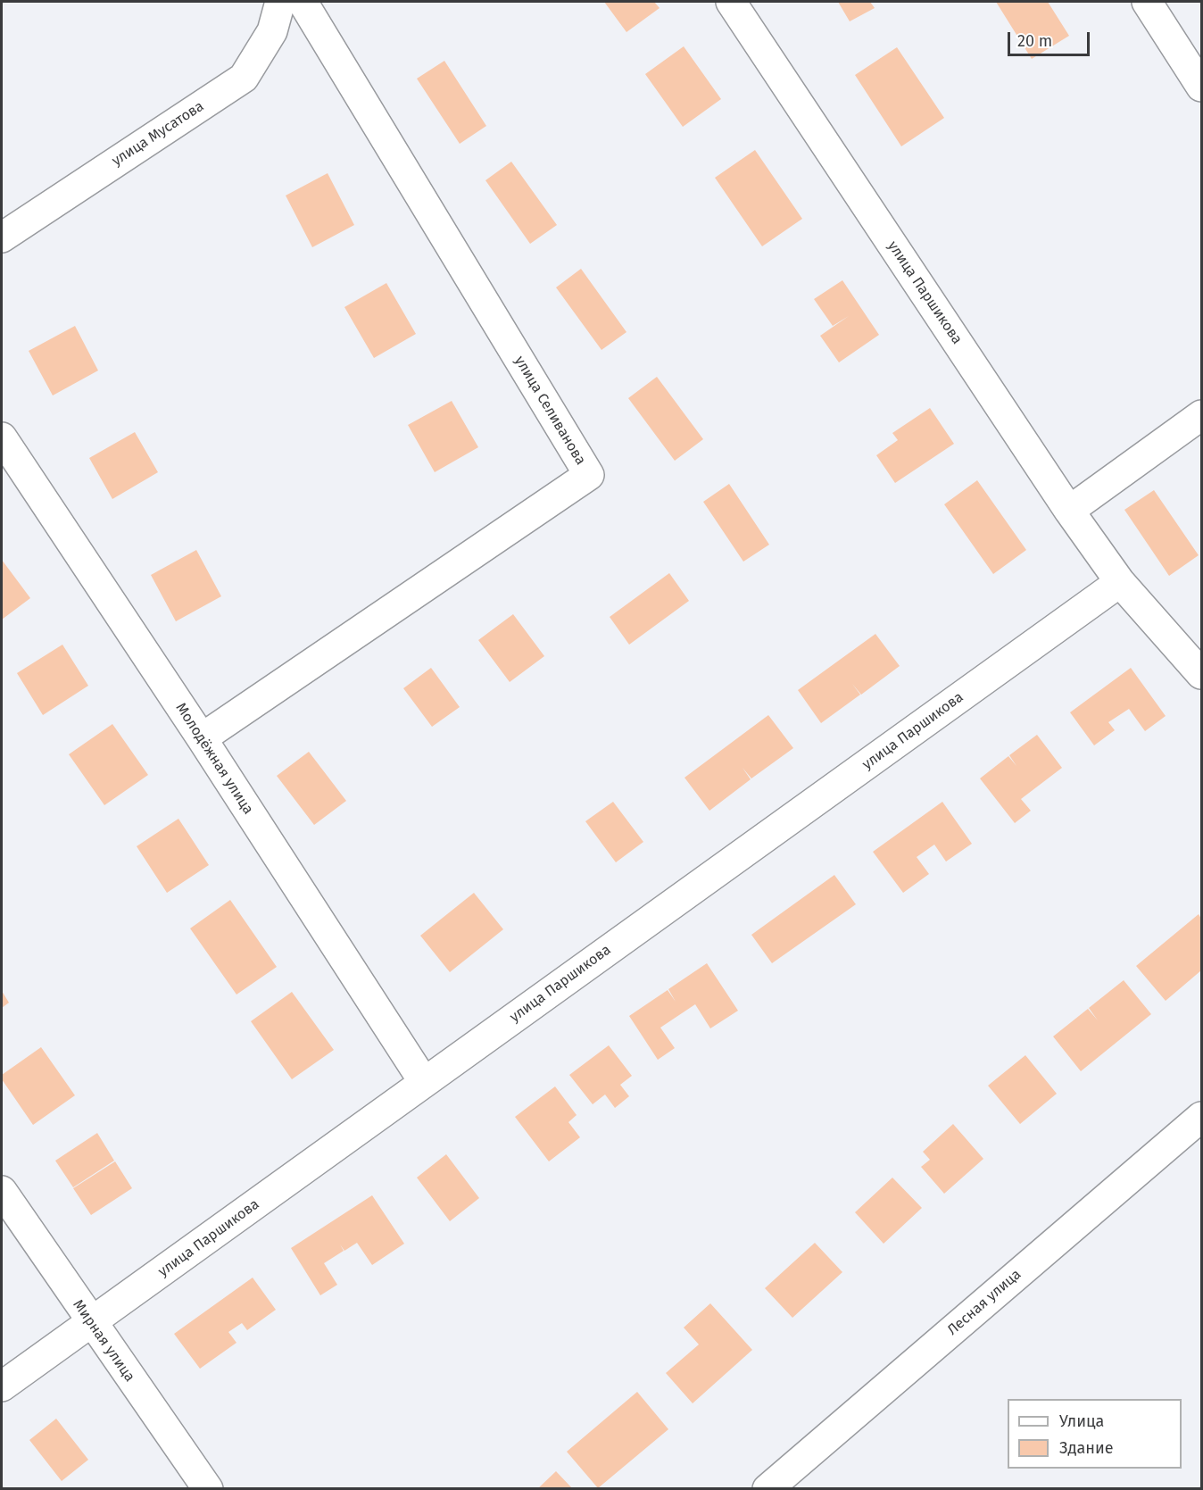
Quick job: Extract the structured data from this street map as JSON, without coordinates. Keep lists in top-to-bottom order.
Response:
{
  "streets": {
    "street": [
      "улица Мусатова",
      "улица Паршикова",
      "улица Селиванова",
      "Молодёжная улица",
      "Лесная улица",
      "Мирная улица"
    ]
  },
  "crossings": [
    ["улица Паршикова", "Молодёжная улица"],
    ["улица Паршикова", "Мирная улица"],
    ["улица Селиванова", "Молодёжная улица"]
  ],
  "legend": ["Улица", "Здание"],
  "scale_bar": "20 m"
}
